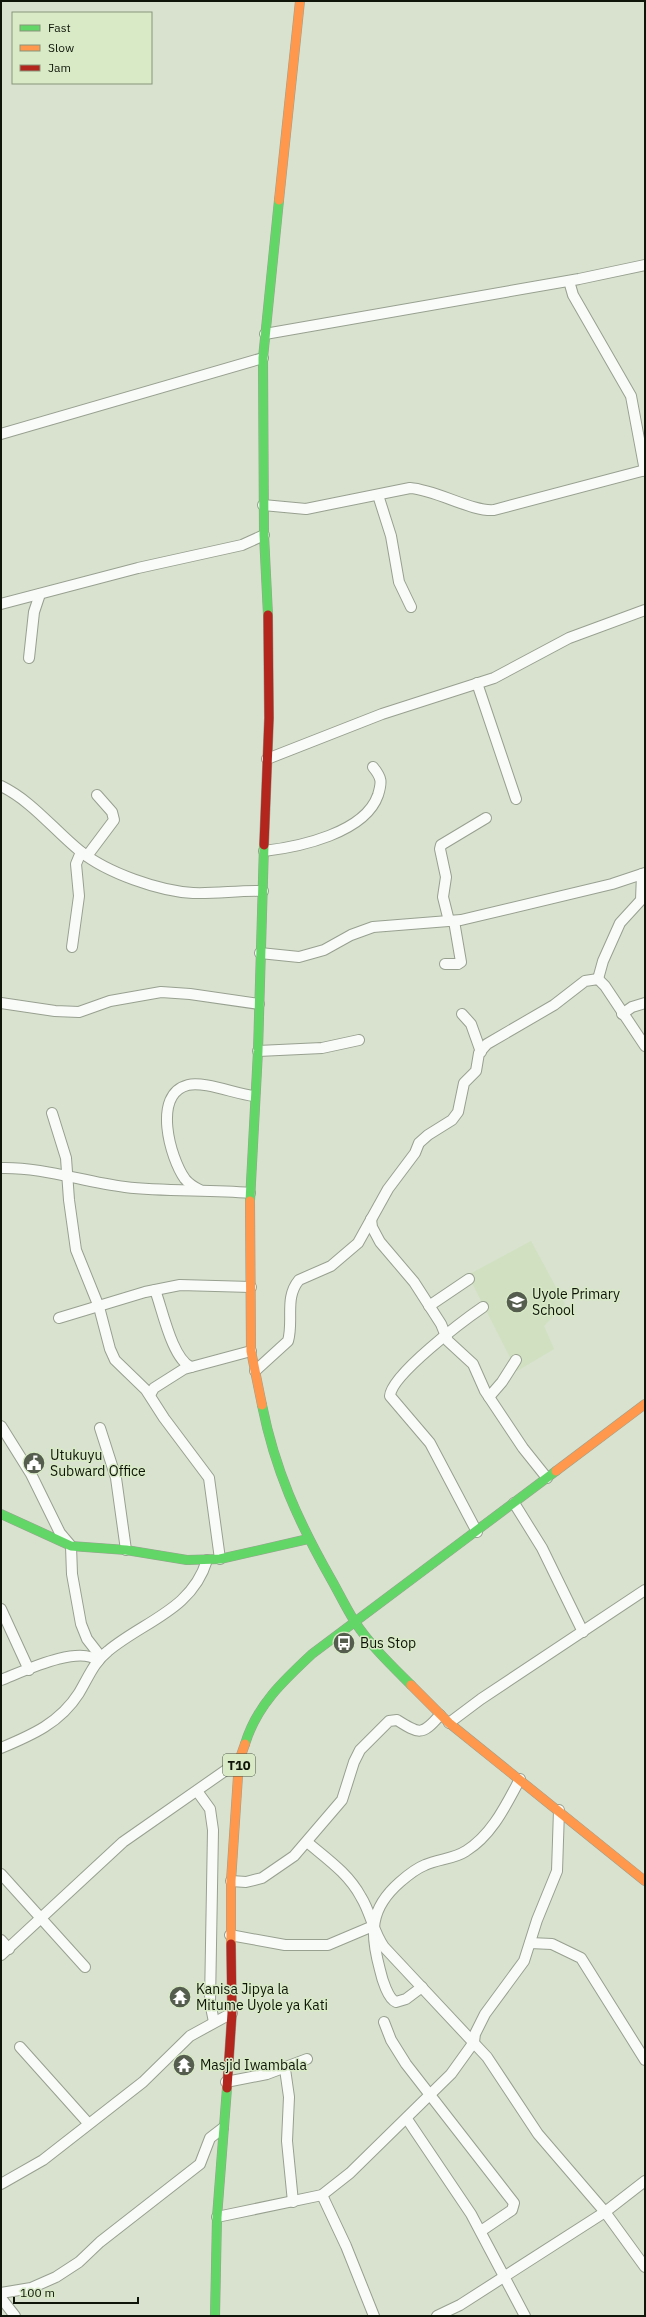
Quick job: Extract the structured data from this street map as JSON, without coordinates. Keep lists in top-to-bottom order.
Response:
{
  "streets": {
    "main road": ["T10"]
  },
  "places": {
    "school or university": ["Uyole Primary School"],
    "public building": ["Utukuyu Subward Office"],
    "bus stop": ["Bus Stop"],
    "temple": ["Kanisa Jipya la Mitume Uyole ya Kati", "Masjid Iwambala"]
  },
  "legend": ["Fast", "Slow", "Jam"],
  "scale_bar": "100 m"
}
